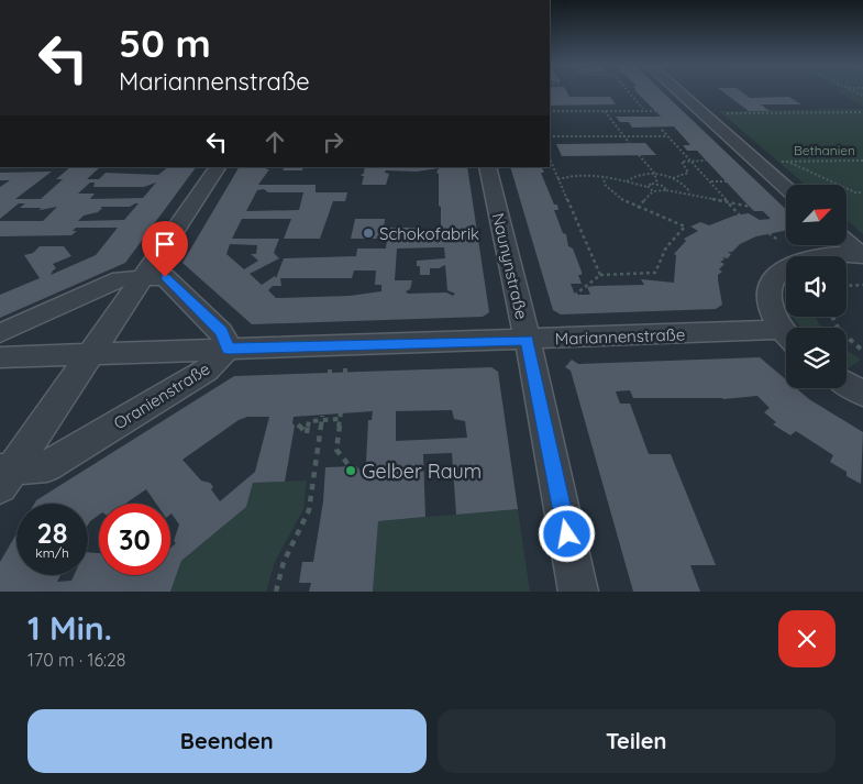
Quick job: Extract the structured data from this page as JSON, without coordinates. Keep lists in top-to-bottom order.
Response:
{
  "streets": {
    "street": ["Naunynstraße", "Mariannenstraße", "Oranienstraße"]
  },
  "crossings": [
    ["Naunynstraße", "Mariannenstraße"],
    ["Mariannenstraße", "Oranienstraße"]
  ],
  "parks": ["Bethanien"],
  "places": ["Schokofabrik", "Gelber Raum"],
  "north": "top right",
  "page": {
    "turn": ["50 m", "Mariannenstraße"],
    "speed": "28 km/h",
    "limit": "30",
    "heading": ["1 Min.", "170 m · 16:28"],
    "buttons": ["Beenden", "Teilen"]
  }
}
